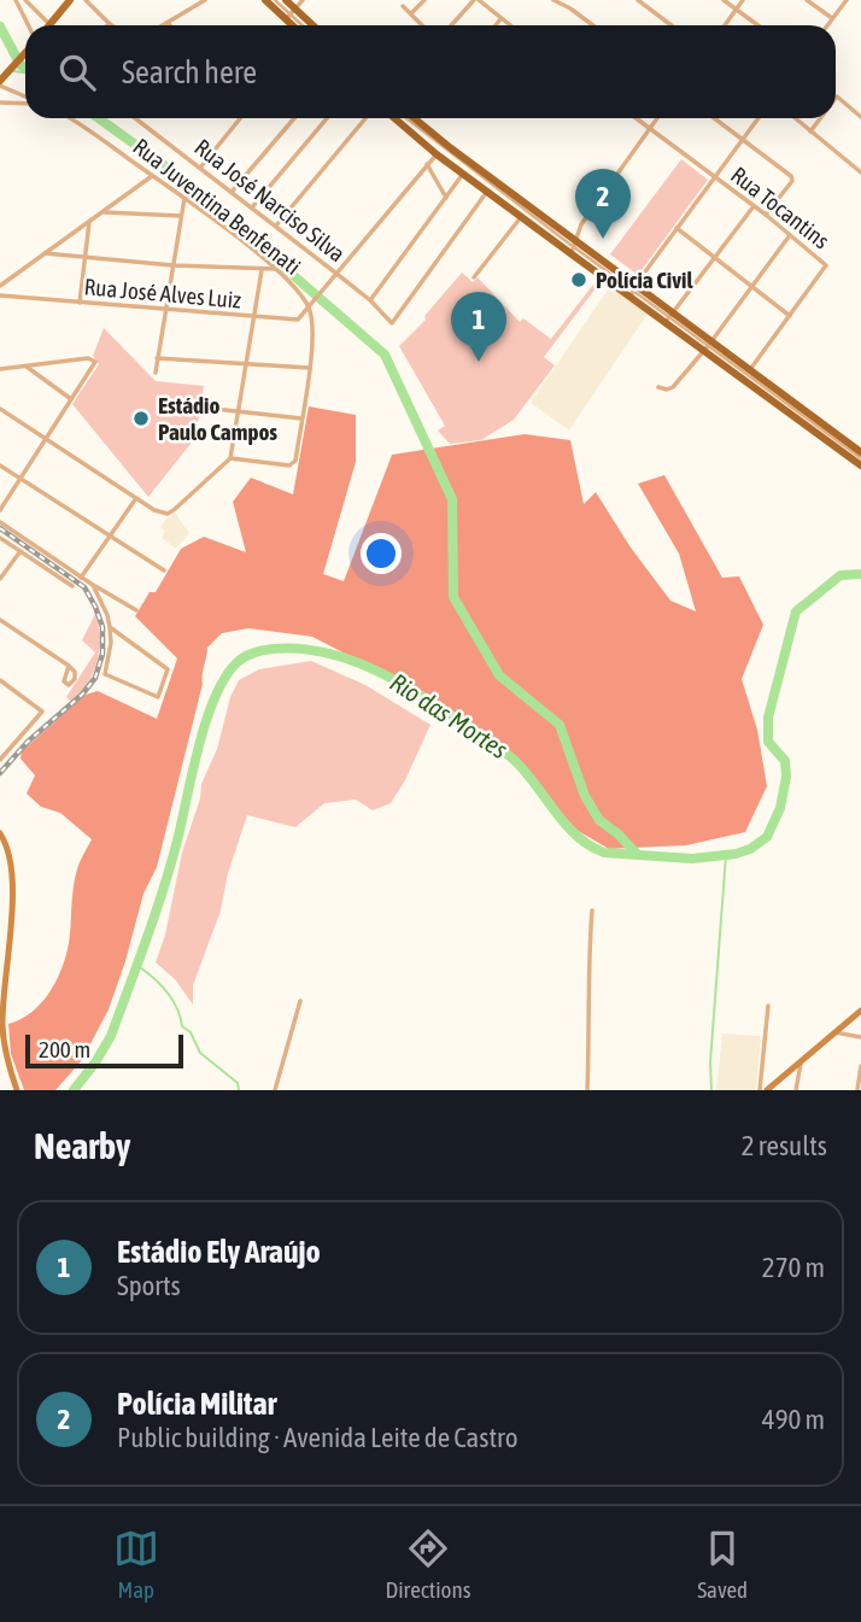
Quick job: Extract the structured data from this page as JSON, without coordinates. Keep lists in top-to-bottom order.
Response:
{
  "streets": {
    "street": [
      "Rua José Narciso Silva",
      "Rua Juventina Benfenati",
      "Rua Tocantins",
      "Rua José Alves Luiz"
    ]
  },
  "crossings": [
    ["Rua Juventina Benfenati", "Rua José Alves Luiz"]
  ],
  "water": ["Rio das Mortes"],
  "places": ["Polícia Civil", "Estádio Paulo Campos"],
  "scale_bar": "200 m",
  "page": {
    "search": "Search here",
    "pins": ["2", "1"],
    "scale": "200 m",
    "heading": ["Nearby", "2 results"],
    "list": [
      {
        "mark": "1",
        "name": "Estádio Ely Araújo",
        "note": "Sports",
        "value": "270 m"
      },
      {
        "mark": "2",
        "name": "Polícia Militar",
        "note": "Public building · Avenida Leite de Castro",
        "value": "490 m"
      }
    ],
    "nav": ["Map", "Directions", "Saved"]
  }
}
